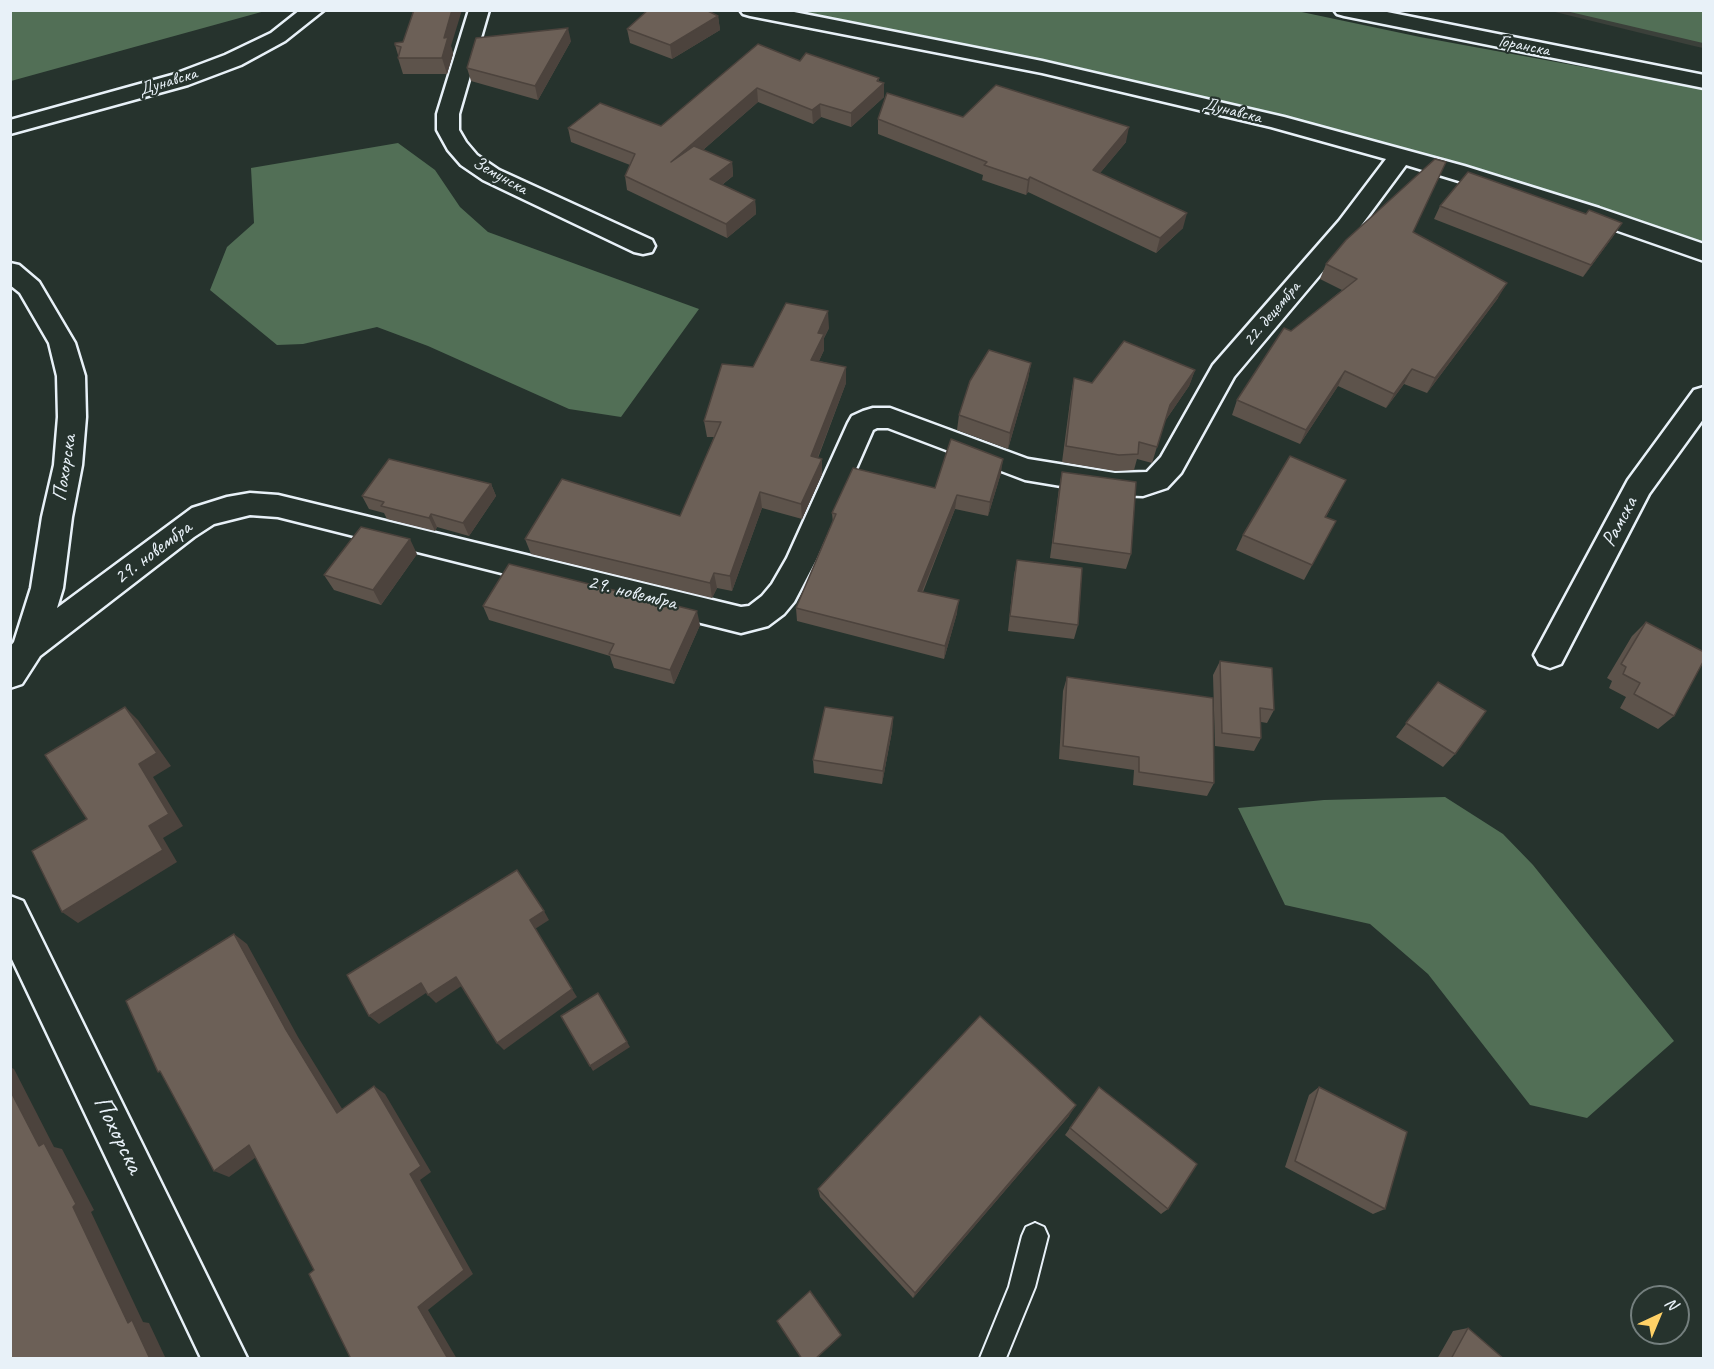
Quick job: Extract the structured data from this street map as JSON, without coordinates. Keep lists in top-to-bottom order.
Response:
{
  "streets": {
    "street": [
      "Горанска",
      "Дунавска",
      "Земунска",
      "22. децембра",
      "Похорска",
      "Рамска",
      "29. новембра"
    ]
  },
  "crossings": [
    ["Дунавска", "22. децембра"],
    ["22. децембра", "29. новембра"],
    ["Похорска", "29. новембра"]
  ],
  "north": "top right"
}
